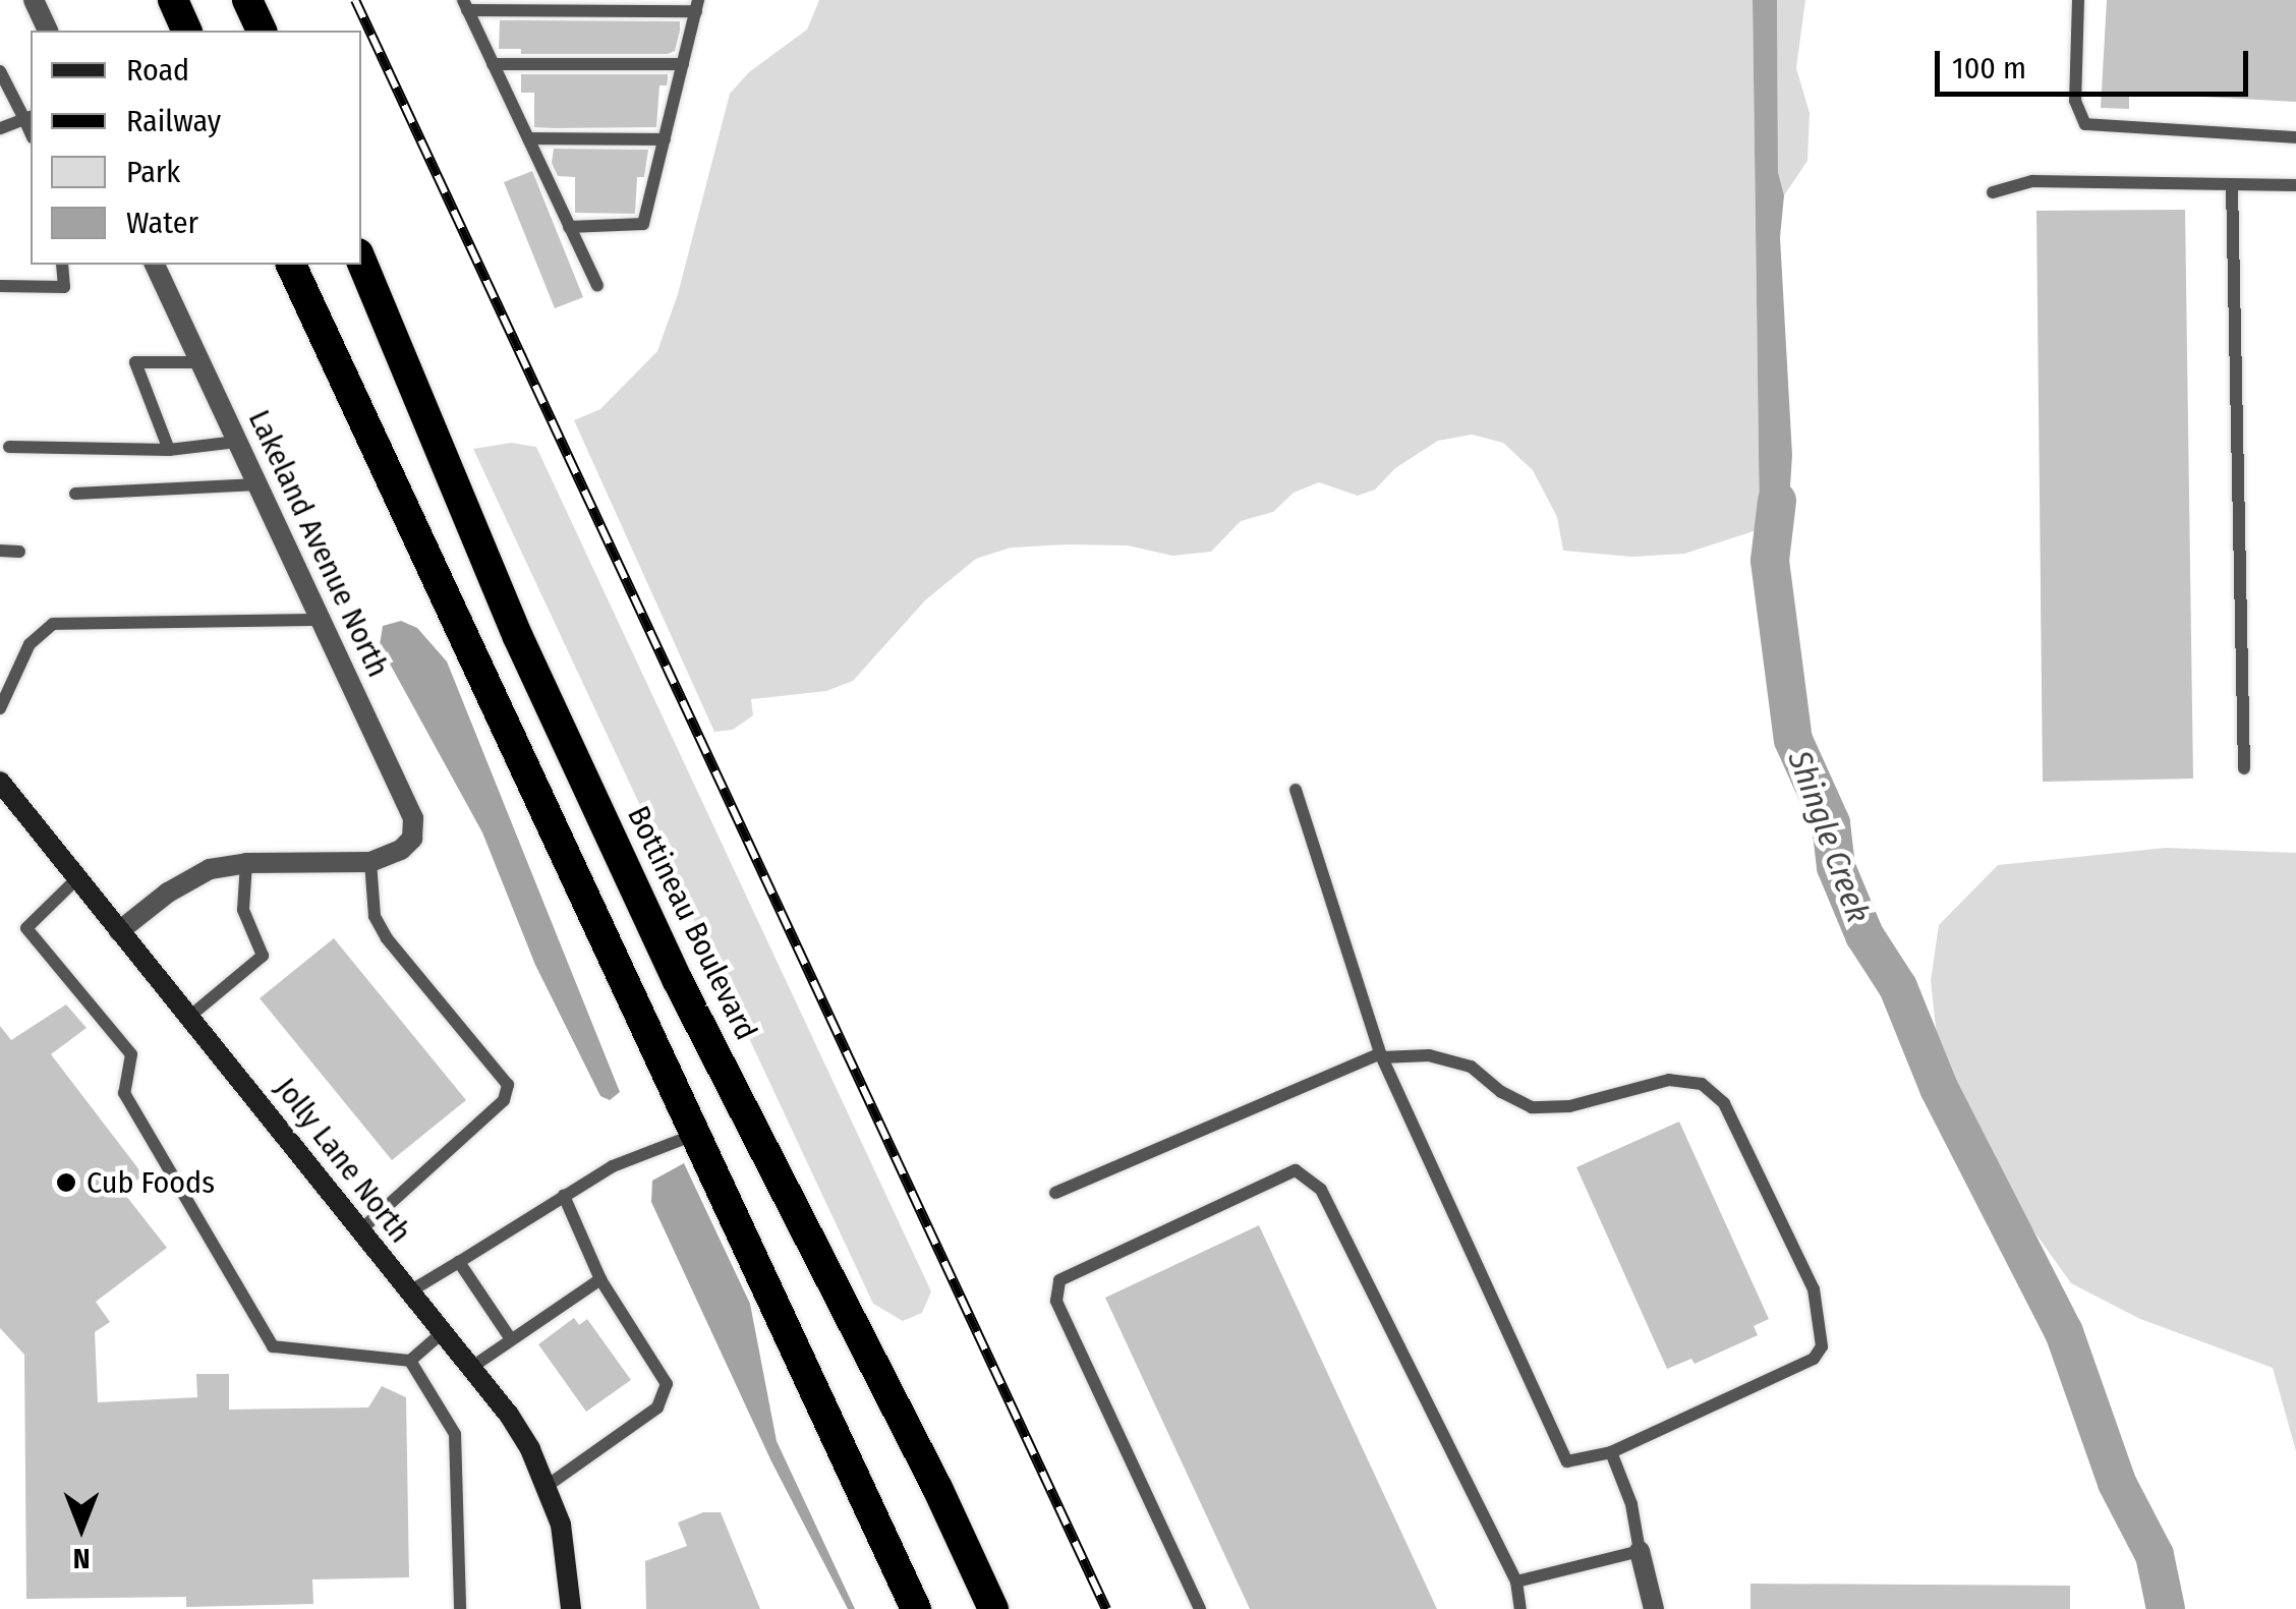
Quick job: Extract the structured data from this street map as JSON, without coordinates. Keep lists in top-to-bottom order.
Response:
{
  "streets": {
    "highway": ["Bottineau Boulevard"],
    "street": ["Lakeland Avenue North", "Jolly Lane North"]
  },
  "water": ["Shingle Creek"],
  "places": ["Cub Foods"],
  "legend": [
    "Road",
    "Railway",
    "Park",
    "Water"
  ],
  "scale_bar": "100 m",
  "north": "bottom"
}
